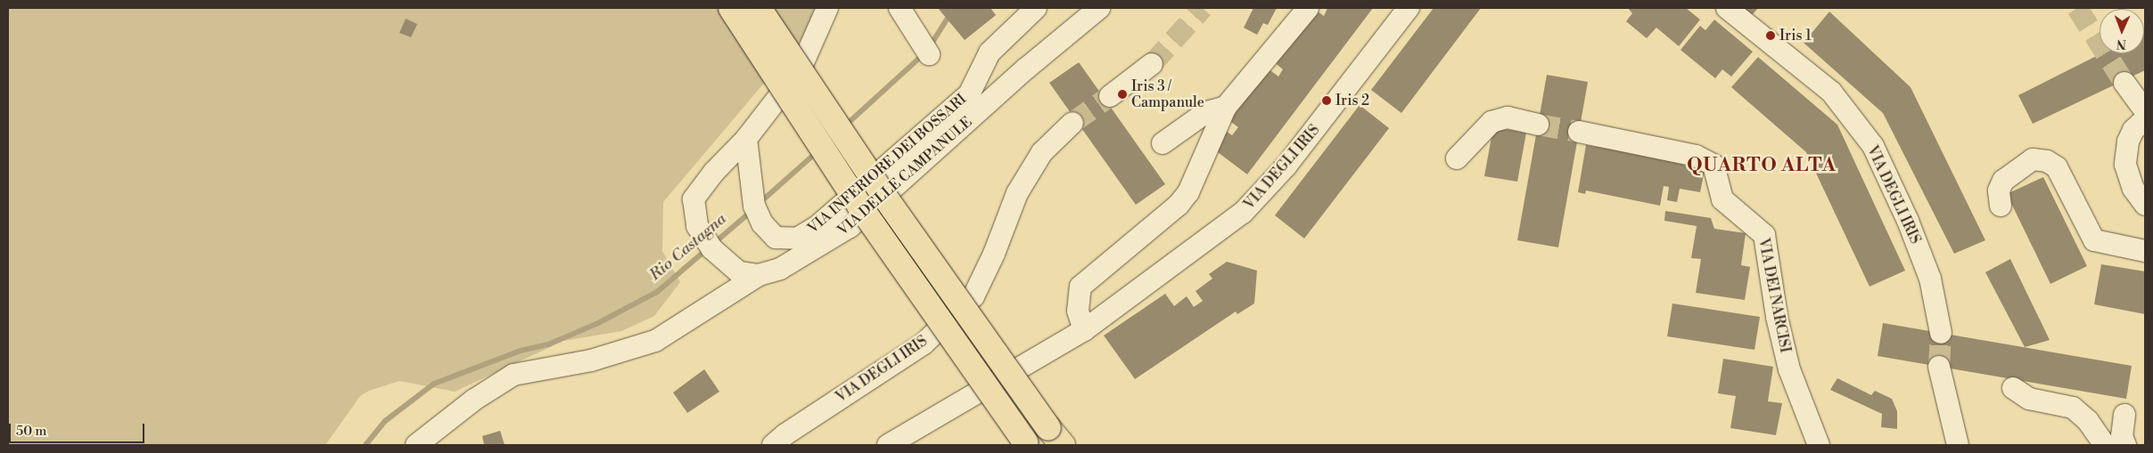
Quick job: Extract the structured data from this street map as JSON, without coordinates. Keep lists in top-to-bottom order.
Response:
{
  "streets": {
    "street": [
      "VIA INFERIORE DEI BOSSARI",
      "VIA DEGLI IRIS",
      "VIA DELLE CAMPANULE",
      "VIA DEI NARCISI"
    ]
  },
  "crossings": [
    ["VIA INFERIORE DEI BOSSARI", "VIA DELLE CAMPANULE"]
  ],
  "districts": ["QUARTO ALTA"],
  "water": ["Rio Castagna"],
  "places": ["Iris 1", "Iris 3 / Campanule", "Iris 2"],
  "scale_bar": "50 m",
  "north": "bottom"
}
